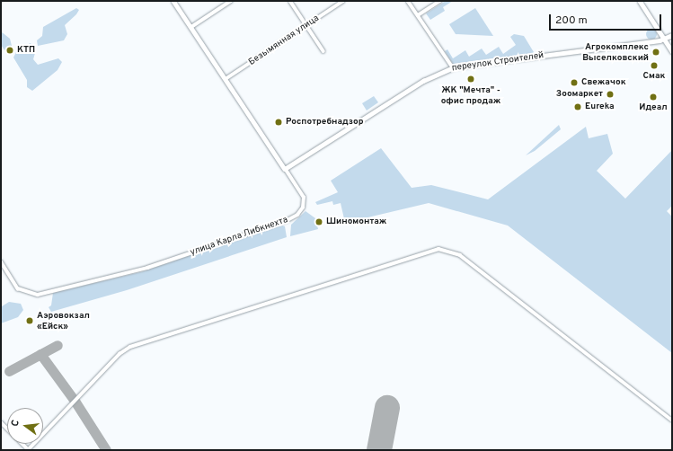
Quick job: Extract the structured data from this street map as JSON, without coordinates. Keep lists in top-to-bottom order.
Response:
{
  "streets": {
    "street": ["Безымянная улица", "переулок Строителей", "улица Карла Либкнехта"]
  },
  "crossings": [
    ["Безымянная улица", "улица Карла Либкнехта"],
    ["переулок Строителей", "улица Карла Либкнехта"]
  ],
  "places": [
    "КТП",
    "Агрокомплекс Выселковский",
    "Смак",
    "ЖК \"Мечта\" - офис продаж",
    "Свежачок",
    "Зоомаркет",
    "Идеал",
    "Eureka",
    "Роспотребнадзор",
    "Шиномонтаж",
    "Аэровокзал «Ейск»"
  ],
  "scale_bar": "200 m",
  "north": "left"
}
